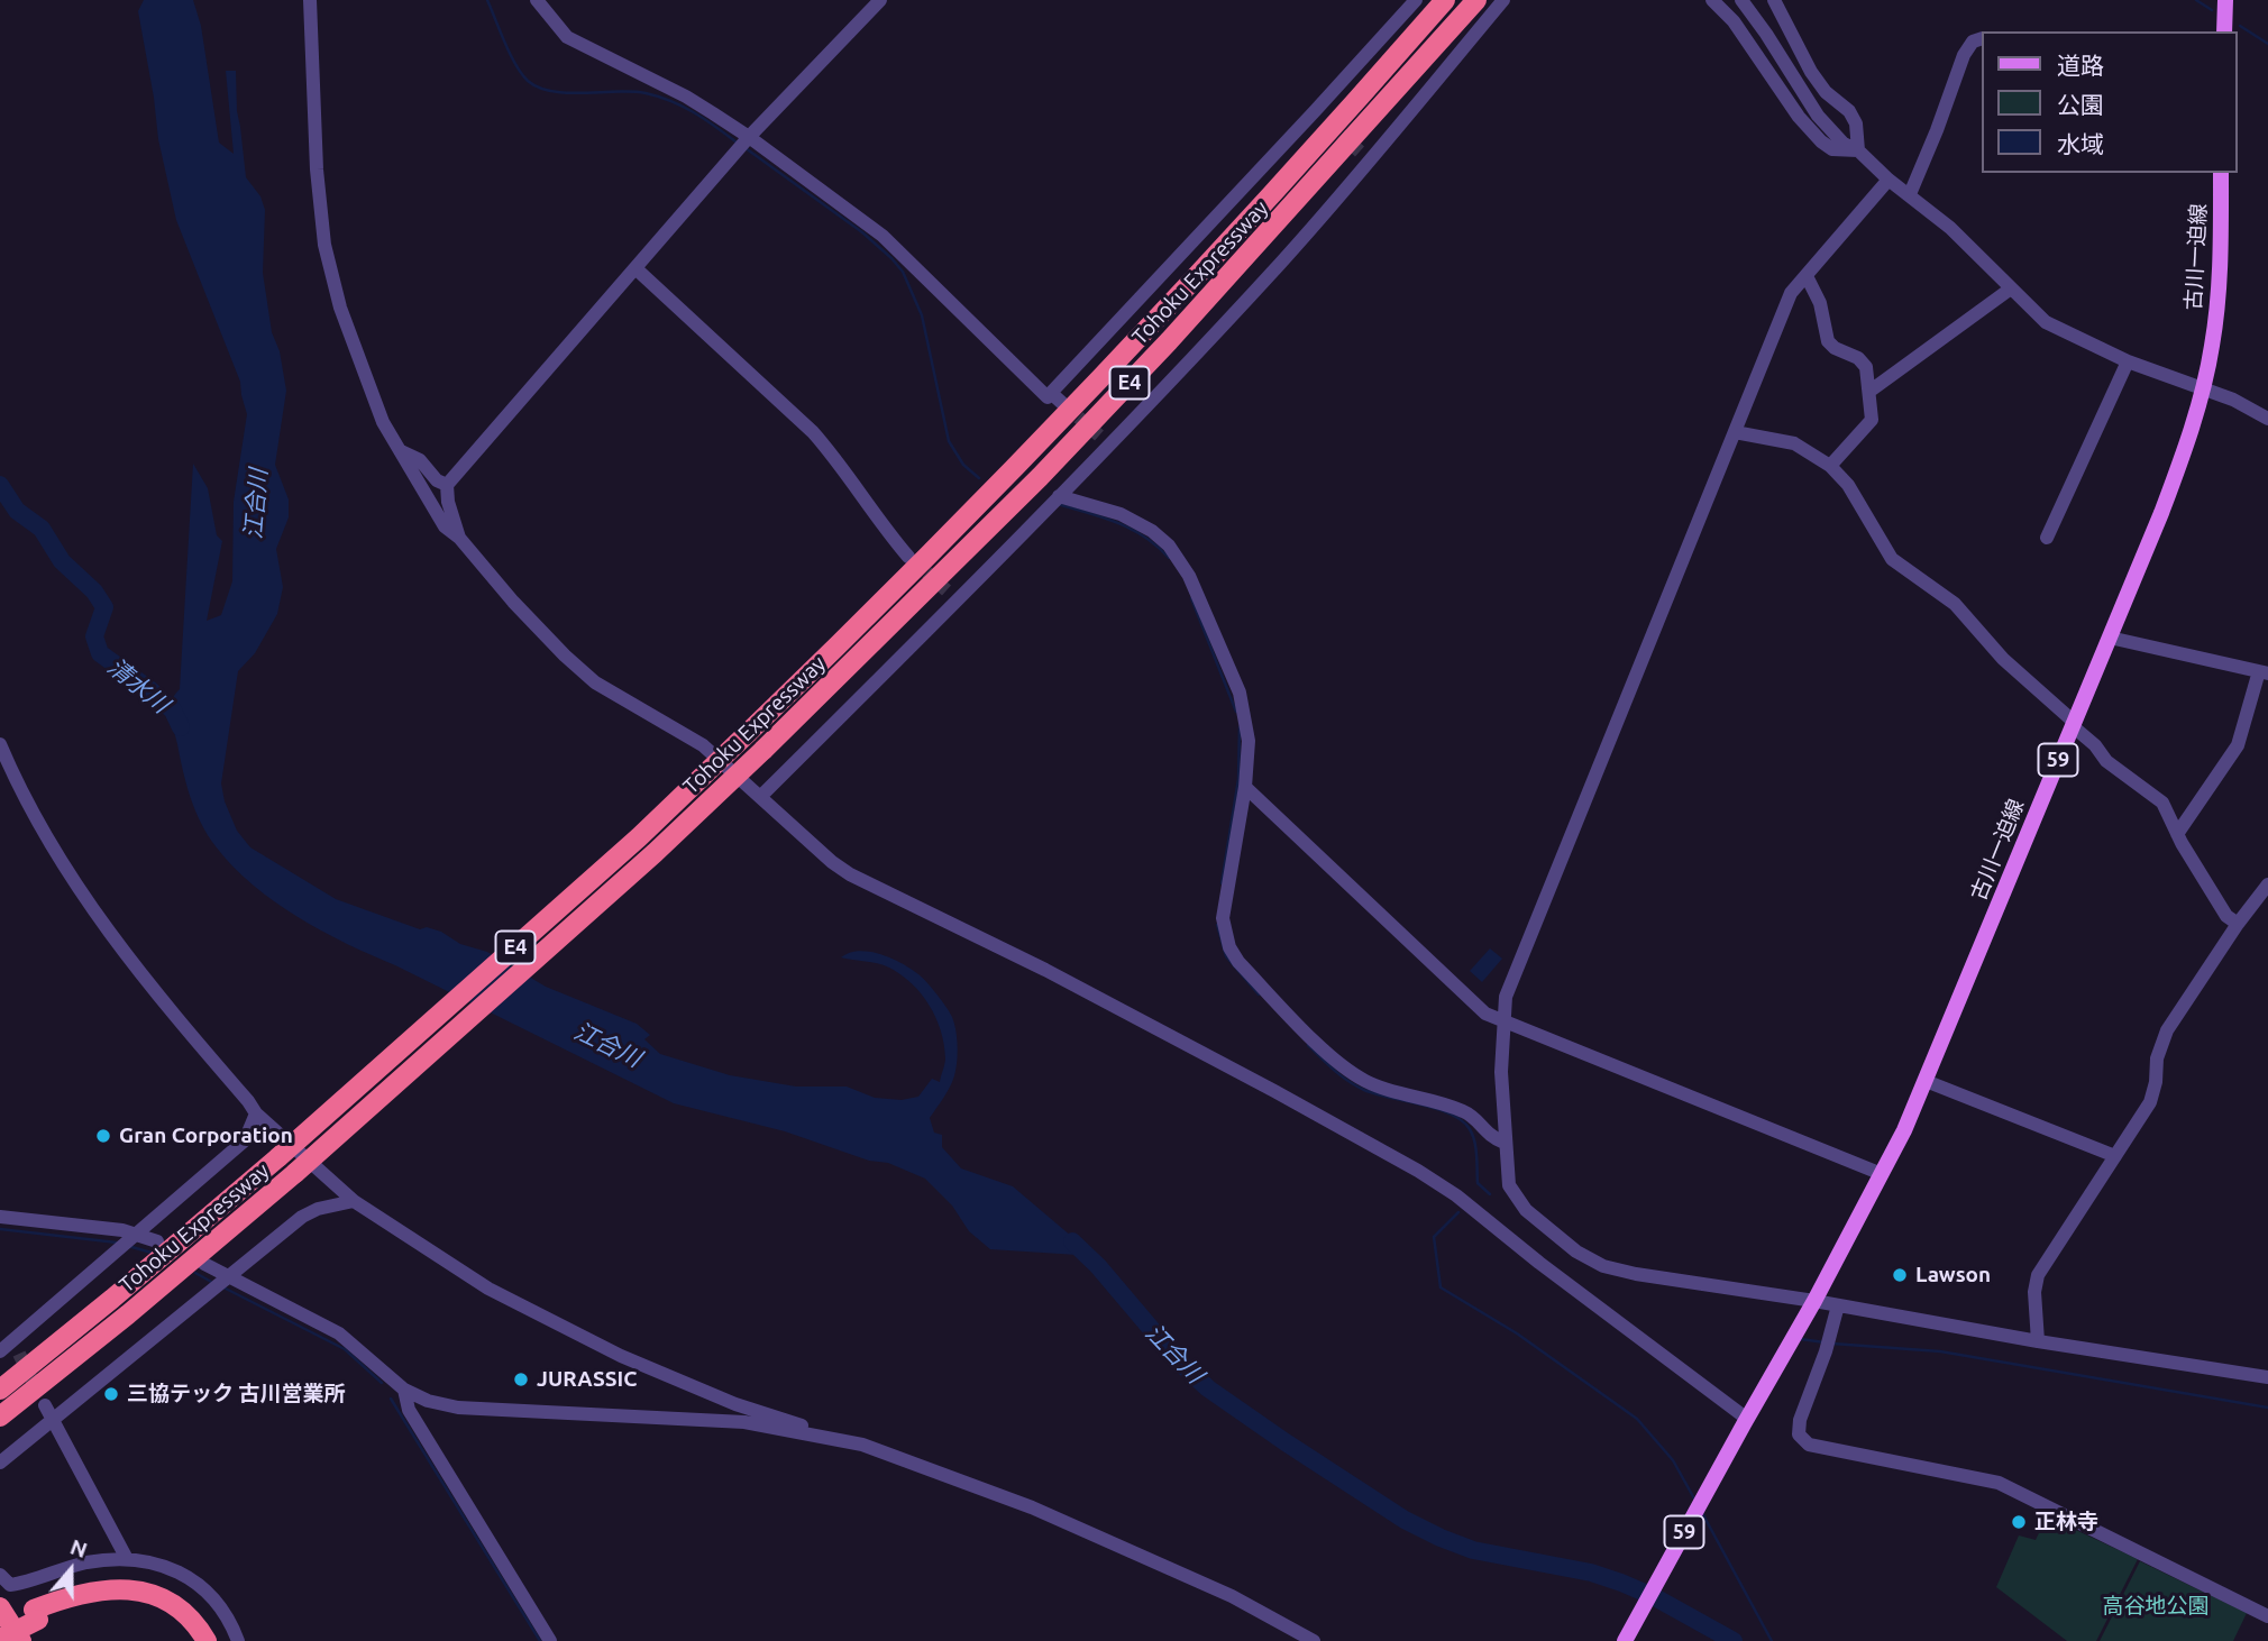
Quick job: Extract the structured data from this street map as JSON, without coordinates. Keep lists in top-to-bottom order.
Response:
{
  "streets": {
    "highway": ["Tohoku Expressway", "E4"],
    "main road": ["古川一迫線", "59"]
  },
  "crossings": [
    ["古川一迫線", "59"]
  ],
  "water": ["江合川", "清水川"],
  "parks": ["高谷地公園"],
  "places": [
    "Gran Corporation",
    "Lawson",
    "JURASSIC",
    "三協テック 古川営業所",
    "正林寺"
  ],
  "legend": ["道路", "公園", "水域"],
  "north": "top"
}
